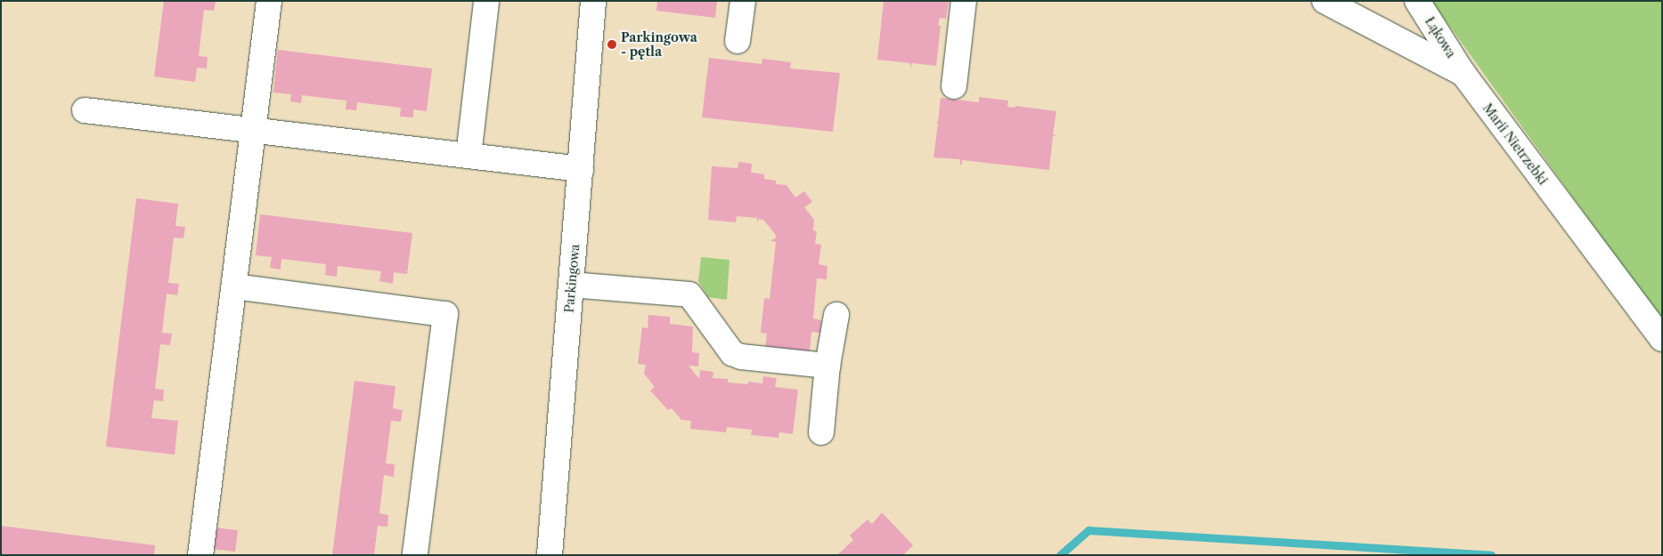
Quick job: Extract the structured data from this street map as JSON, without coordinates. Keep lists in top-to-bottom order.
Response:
{
  "streets": {
    "street": ["Łąkowa", "Marii Nietrzebki", "Parkingowa"]
  },
  "crossings": [
    ["Łąkowa", "Marii Nietrzebki"]
  ],
  "places": ["Parkingowa - pętla"]
}
